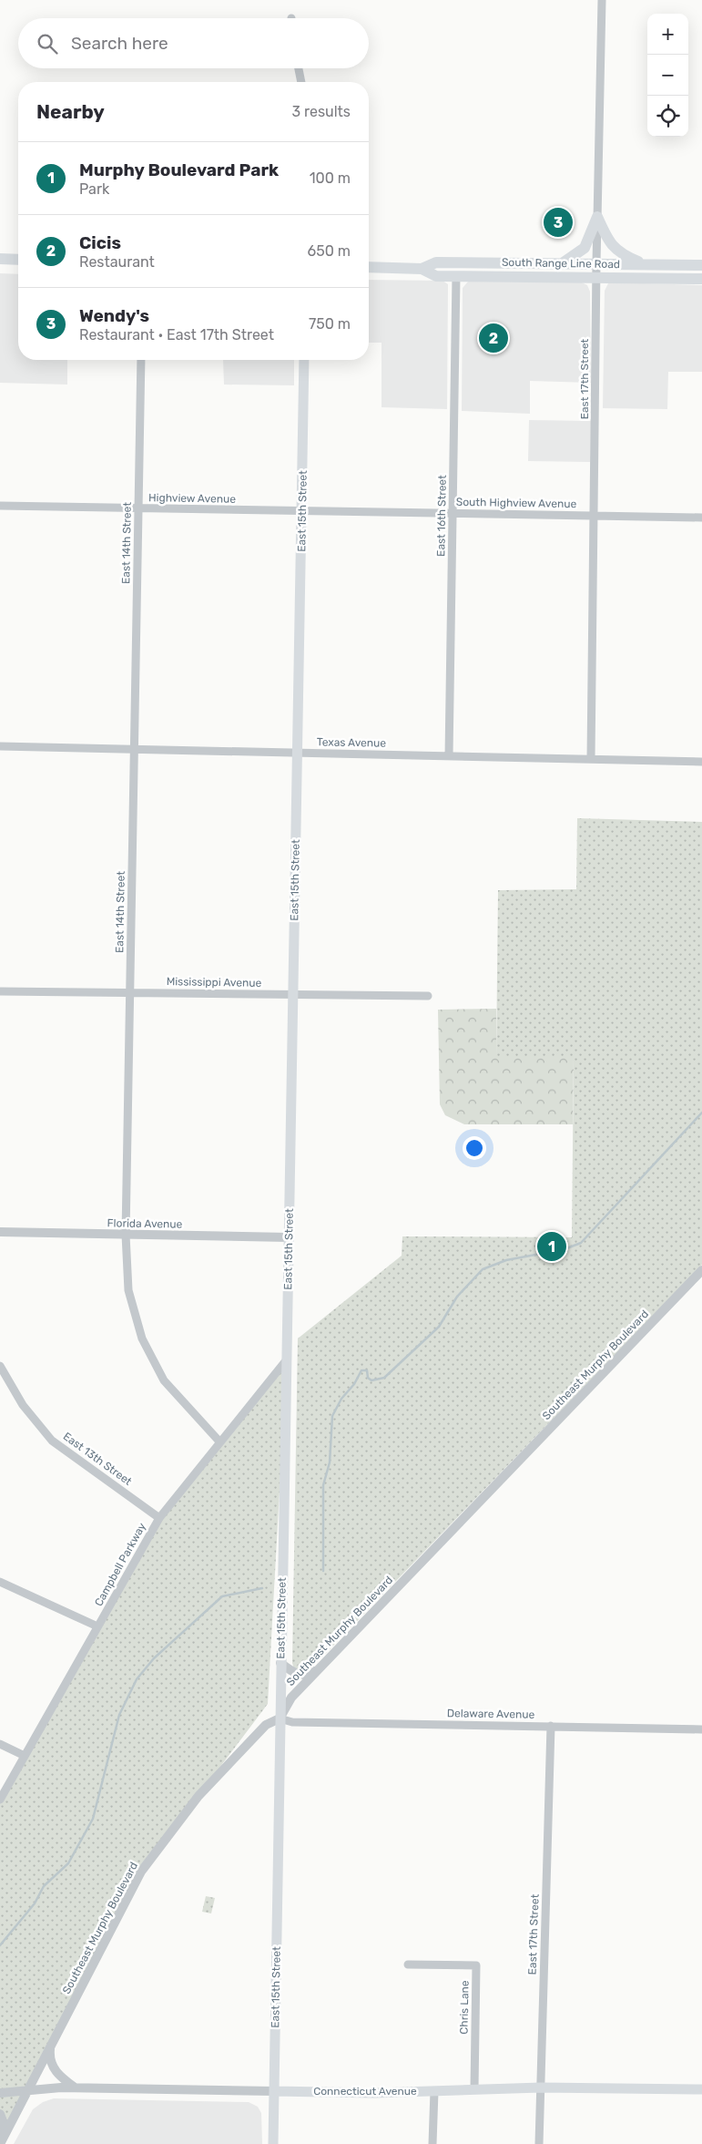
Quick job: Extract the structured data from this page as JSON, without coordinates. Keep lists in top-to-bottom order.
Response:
{
  "streets": {
    "main road": ["South Range Line Road", "East 15th Street", "Connecticut Avenue"],
    "street": [
      "East 17th Street",
      "Highview Avenue",
      "South Highview Avenue",
      "East 16th Street",
      "East 14th Street",
      "Texas Avenue",
      "Mississippi Avenue",
      "Florida Avenue",
      "Southeast Murphy Boulevard",
      "East 13th Street",
      "Campbell Parkway",
      "Delaware Avenue",
      "Chris Lane"
    ]
  },
  "crossings": [
    ["South Range Line Road", "East 17th Street"],
    ["South Range Line Road", "East 16th Street"],
    ["East 17th Street", "South Highview Avenue"],
    ["East 17th Street", "Texas Avenue"],
    ["East 17th Street", "Delaware Avenue"],
    ["East 17th Street", "Connecticut Avenue"],
    ["Highview Avenue", "South Highview Avenue"],
    ["Highview Avenue", "East 15th Street"],
    ["Highview Avenue", "East 14th Street"],
    ["South Highview Avenue", "East 15th Street"],
    ["South Highview Avenue", "East 16th Street"],
    ["East 15th Street", "Texas Avenue"],
    ["East 15th Street", "Mississippi Avenue"],
    ["East 15th Street", "Florida Avenue"],
    ["East 15th Street", "Southeast Murphy Boulevard"],
    ["East 15th Street", "Campbell Parkway"],
    ["East 15th Street", "Delaware Avenue"],
    ["East 15th Street", "Connecticut Avenue"],
    ["East 16th Street", "Texas Avenue"],
    ["East 14th Street", "Texas Avenue"],
    ["East 14th Street", "Mississippi Avenue"],
    ["East 14th Street", "Florida Avenue"],
    ["East 14th Street", "Campbell Parkway"],
    ["Southeast Murphy Boulevard", "Delaware Avenue"],
    ["Southeast Murphy Boulevard", "Connecticut Avenue"],
    ["East 13th Street", "Campbell Parkway"],
    ["Chris Lane", "Connecticut Avenue"]
  ],
  "page": {
    "map_buttons": ["+", "−"],
    "search": "Search here",
    "heading": ["Nearby", "3 results"],
    "list": [
      {
        "mark": "1",
        "name": "Murphy Boulevard Park",
        "note": "Park",
        "value": "100 m"
      },
      {
        "mark": "2",
        "name": "Cicis",
        "note": "Restaurant",
        "value": "650 m"
      },
      {
        "mark": "3",
        "name": "Wendy's",
        "note": "Restaurant · East 17th Street",
        "value": "750 m"
      }
    ],
    "pins": ["3", "2", "1"]
  }
}
